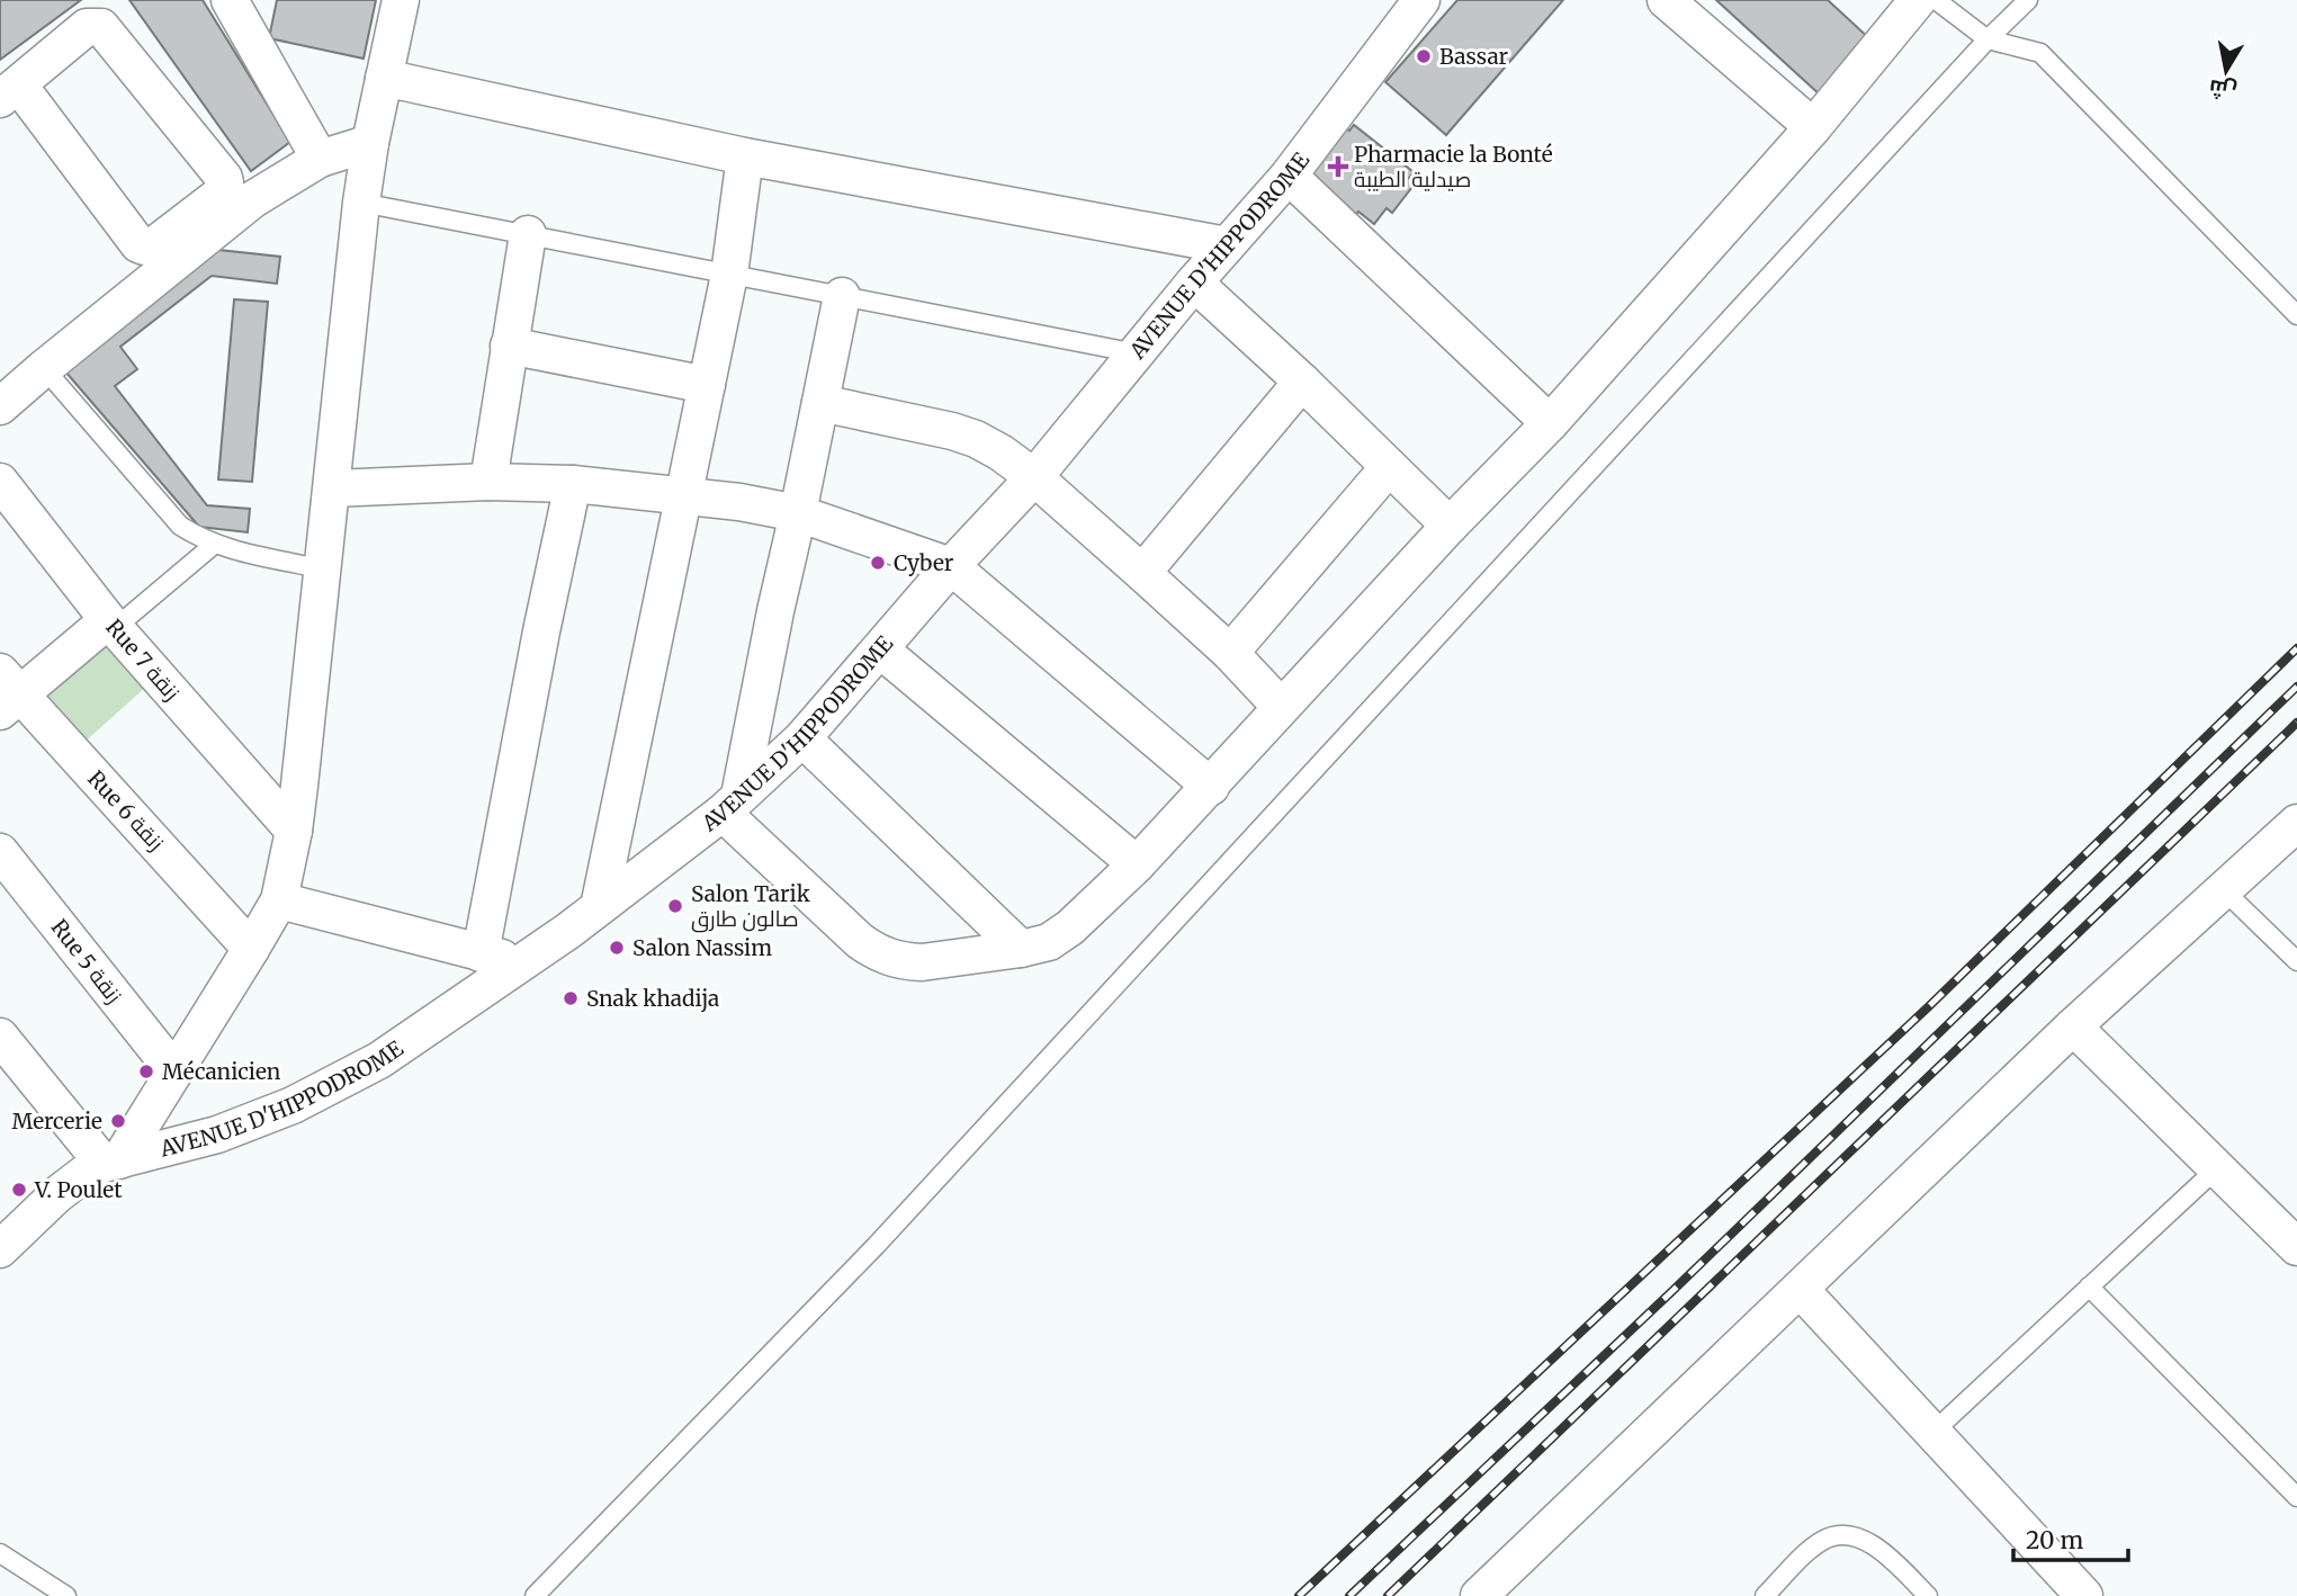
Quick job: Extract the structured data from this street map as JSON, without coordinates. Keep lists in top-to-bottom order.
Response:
{
  "streets": {
    "street": [
      "AVENUE D'HIPPODROME",
      "Rue 7 زنقة",
      "Rue 6 زنقة",
      "Rue 5 زنقة"
    ]
  },
  "places": {
    "other": [
      "Bassar",
      "Cyber",
      "Salon Tarik صالون طارق",
      "Salon Nassim",
      "Snak khadija",
      "Mécanicien",
      "Mercerie",
      "V. Poulet"
    ],
    "health": ["Pharmacie la Bonté صيدلية الطيبة"]
  },
  "scale_bar": "20 m",
  "north": "bottom"
}
